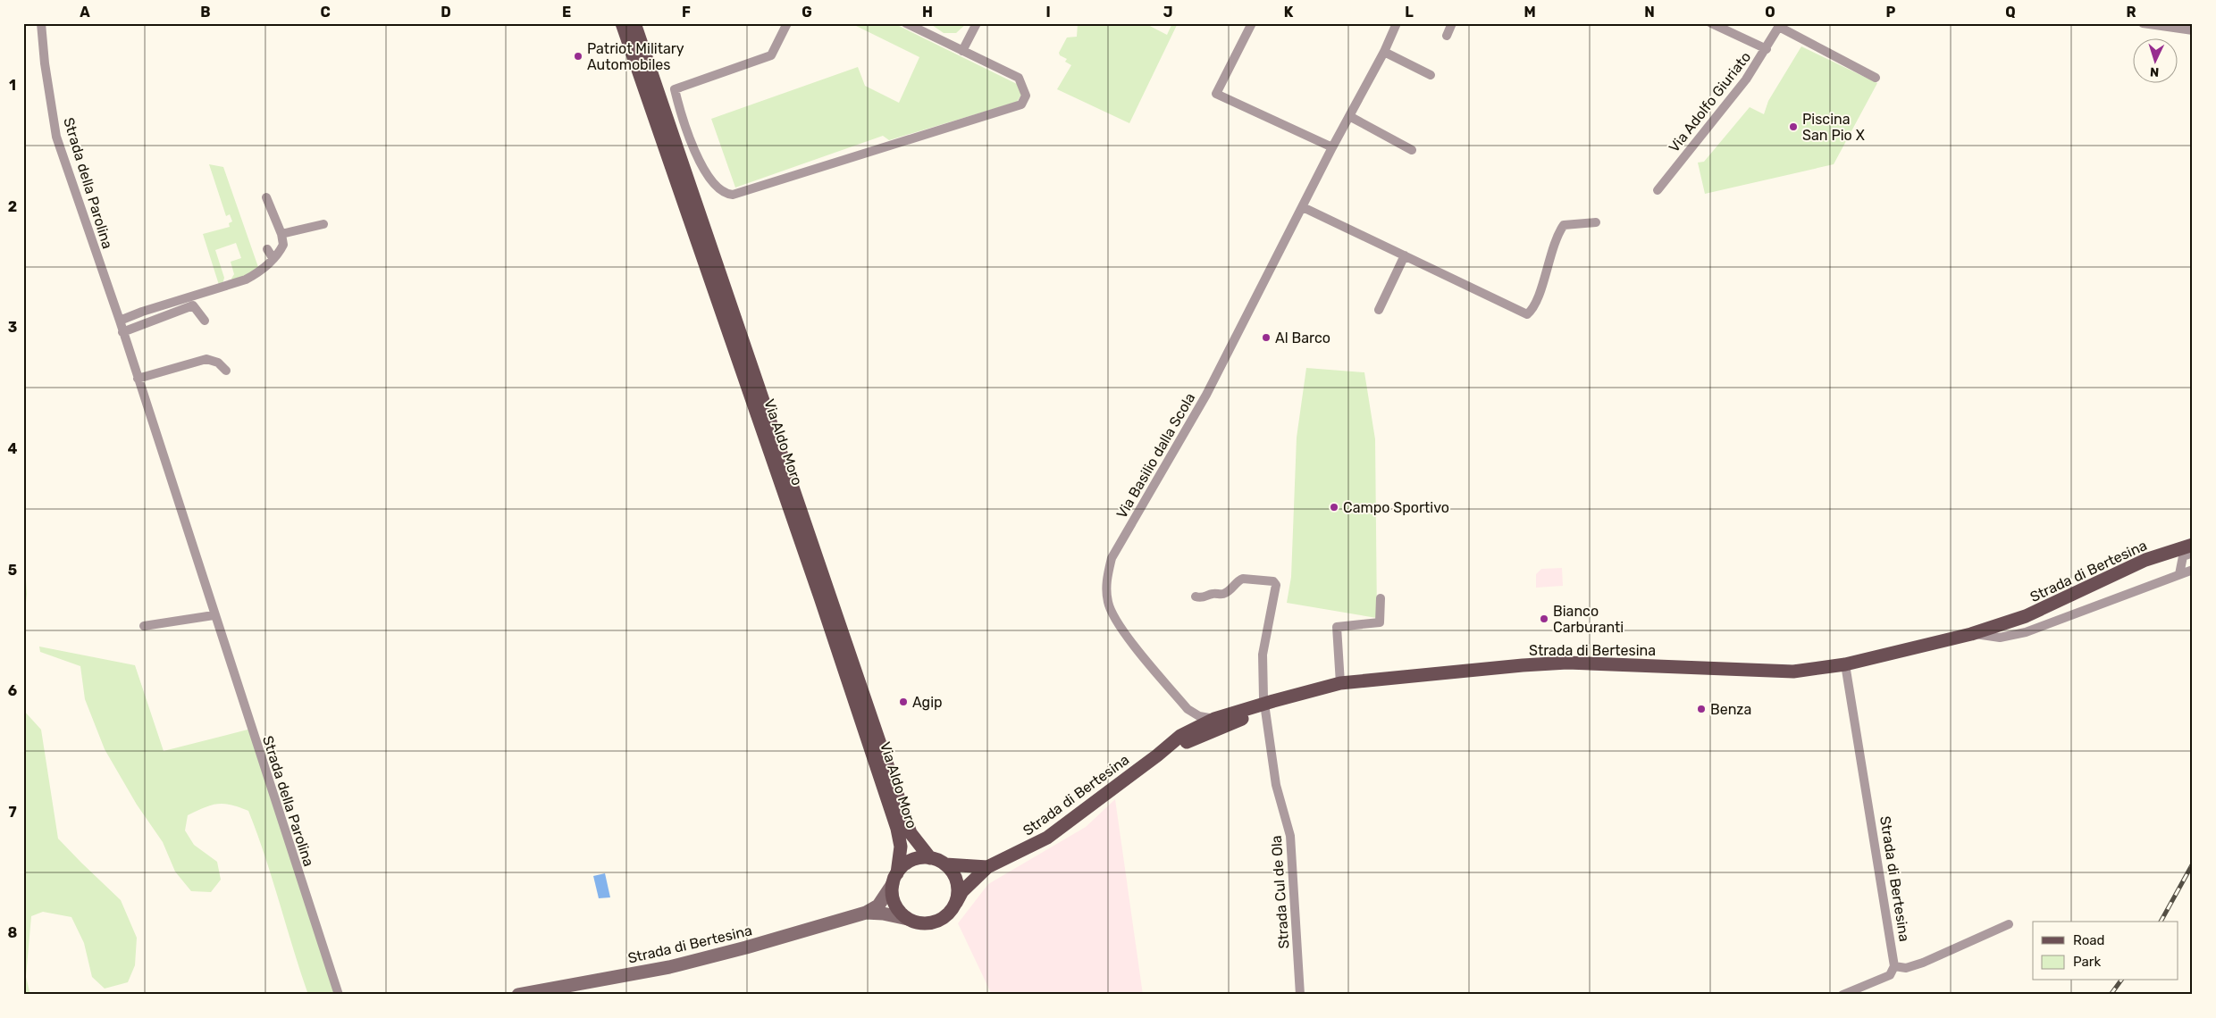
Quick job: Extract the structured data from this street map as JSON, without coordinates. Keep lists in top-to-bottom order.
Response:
{
  "streets": {
    "main road": ["Via Aldo Moro", "Strada di Bertesina"],
    "street": [
      "Via Adolfo Giuriato",
      "Strada della Parolina",
      "Via Basilio dalla Scola",
      "Strada Cul de Ola"
    ]
  },
  "crossings": [
    ["Via Aldo Moro", "Strada di Bertesina"],
    ["Via Basilio dalla Scola", "Strada di Bertesina"],
    ["Strada di Bertesina", "Strada Cul de Ola"]
  ],
  "places": [
    "Patriot Military Automobiles",
    "Piscina San Pio X",
    "Al Barco",
    "Campo Sportivo",
    "Bianco Carburanti",
    "Agip",
    "Benza"
  ],
  "legend": ["Road", "Park"],
  "north": "bottom",
  "grid": {
    "columns": [
      "A",
      "B",
      "C",
      "D",
      "E",
      "F",
      "G",
      "H",
      "I",
      "J",
      "K",
      "L",
      "M",
      "N",
      "O",
      "P",
      "Q",
      "R"
    ],
    "rows": [
      "1",
      "2",
      "3",
      "4",
      "5",
      "6",
      "7",
      "8"
    ]
  }
}
